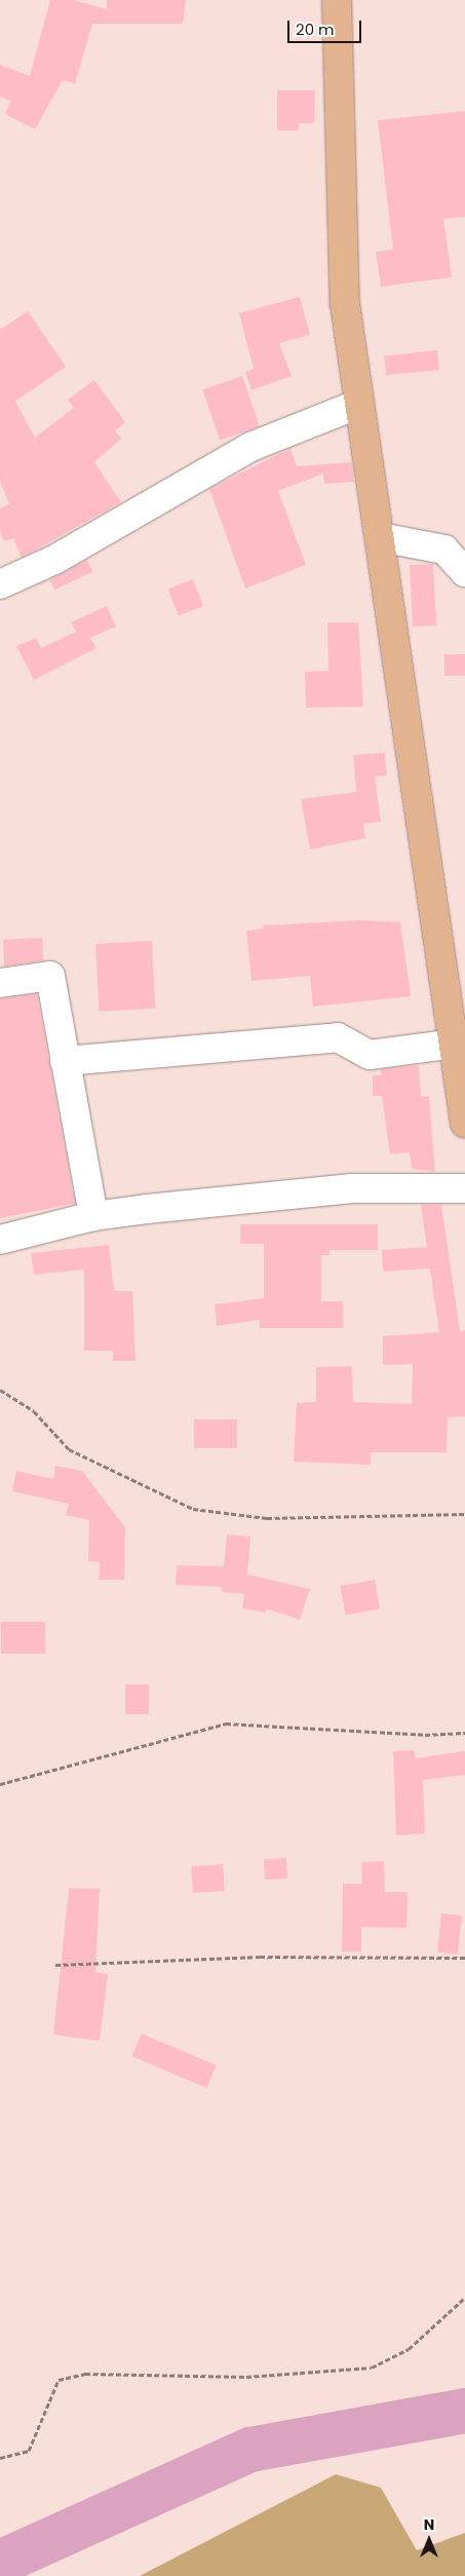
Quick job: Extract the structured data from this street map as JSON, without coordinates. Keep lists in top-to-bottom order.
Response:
{
  "scale_bar": "20 m",
  "north": "top"
}
